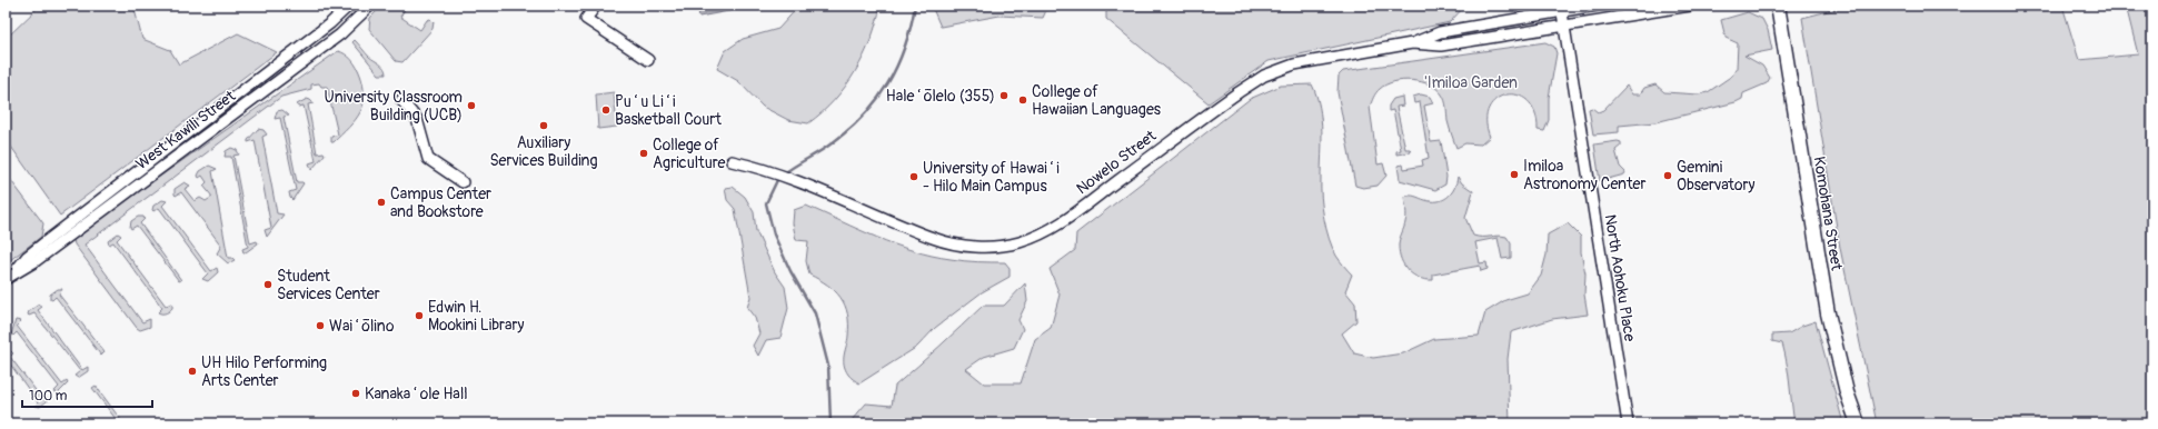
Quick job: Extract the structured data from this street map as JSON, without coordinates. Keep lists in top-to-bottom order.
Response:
{
  "streets": {
    "main road": ["Komohana Street"],
    "street": ["West Kawili Street", "Nowelo Street", "North Aohoku Place"]
  },
  "crossings": [
    ["Nowelo Street", "North Aohoku Place"]
  ],
  "parks": ["'Imiloa Garden"],
  "places": [
    "Haleʻōlelo (355)",
    "College of Hawaiian Languages",
    "University Classroom Building (UCB)",
    "Puʻu Liʻi Basketball Court",
    "Auxiliary Services Building",
    "College of Agriculture",
    "Imiloa Astronomy Center",
    "Gemini Observatory",
    "University of Hawaiʻi - Hilo Main Campus",
    "Campus Center and Bookstore",
    "Student Services Center",
    "Edwin H. Mookini Library",
    "Waiʻōlino",
    "UH Hilo Performing Arts Center",
    "Kanakaʻole Hall"
  ],
  "scale_bar": "100 m"
}
